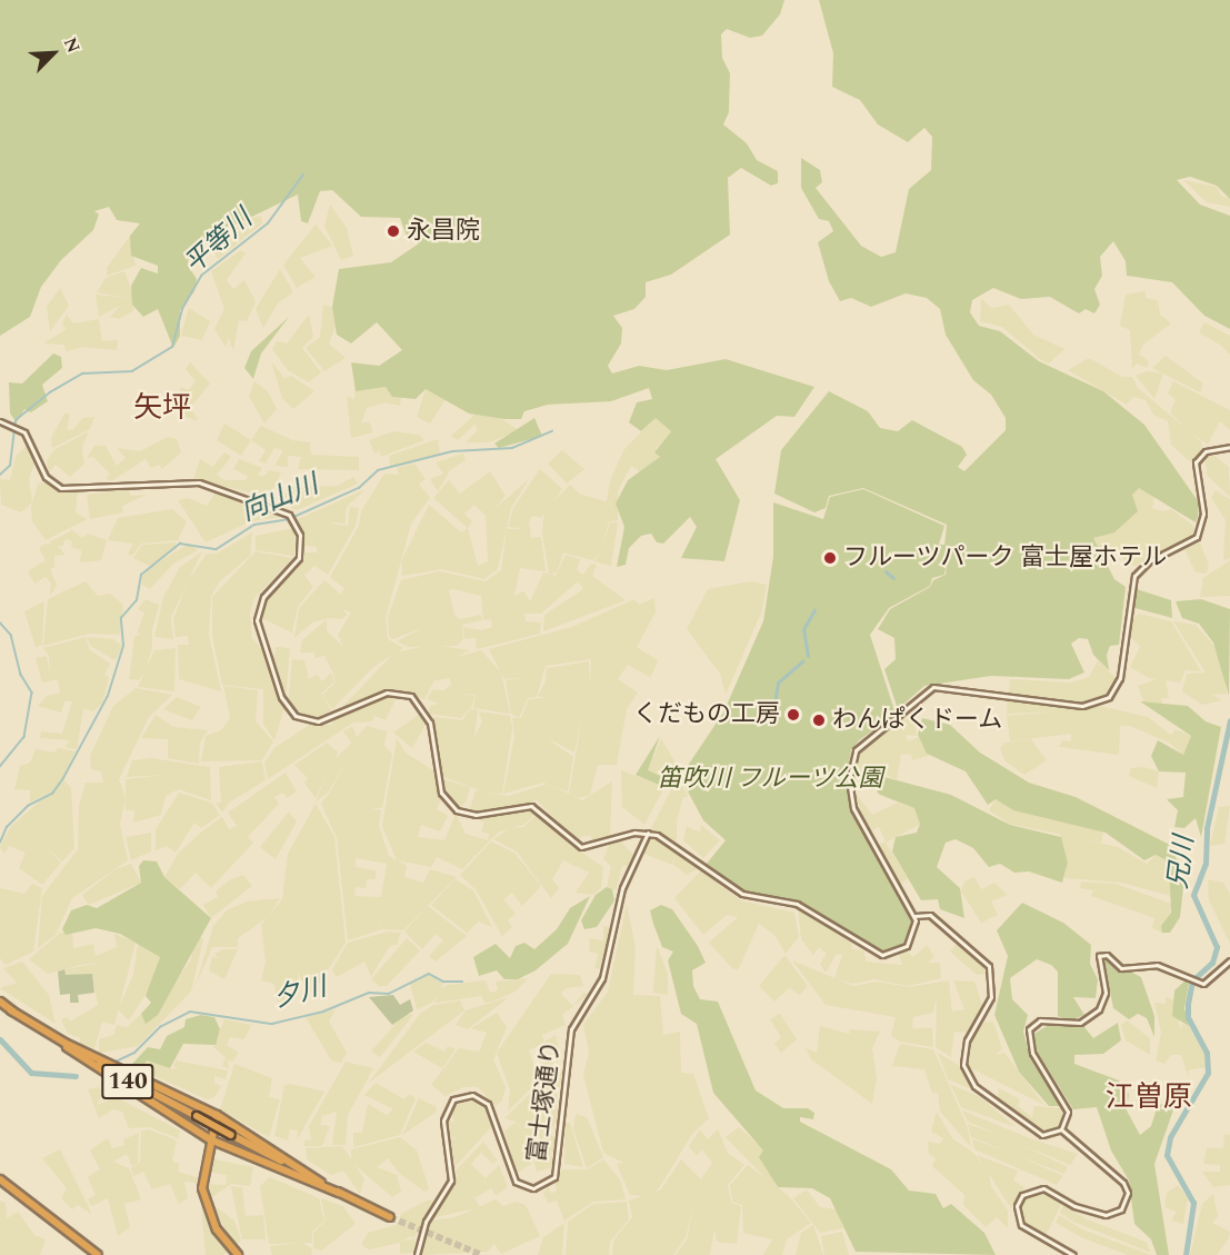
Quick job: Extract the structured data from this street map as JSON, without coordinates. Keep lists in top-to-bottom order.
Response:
{
  "streets": {
    "highway": ["140"],
    "street": ["富士塚通り"]
  },
  "districts": ["矢坪", "江曽原"],
  "water": [
    "平等川",
    "向山川",
    "兄川",
    "夕川"
  ],
  "parks": ["笛吹川 フルーツ公園"],
  "places": [
    "永昌院",
    "フルーツパーク 富士屋ホテル",
    "くだもの工房",
    "わんぱくドーム"
  ],
  "north": "top right"
}
